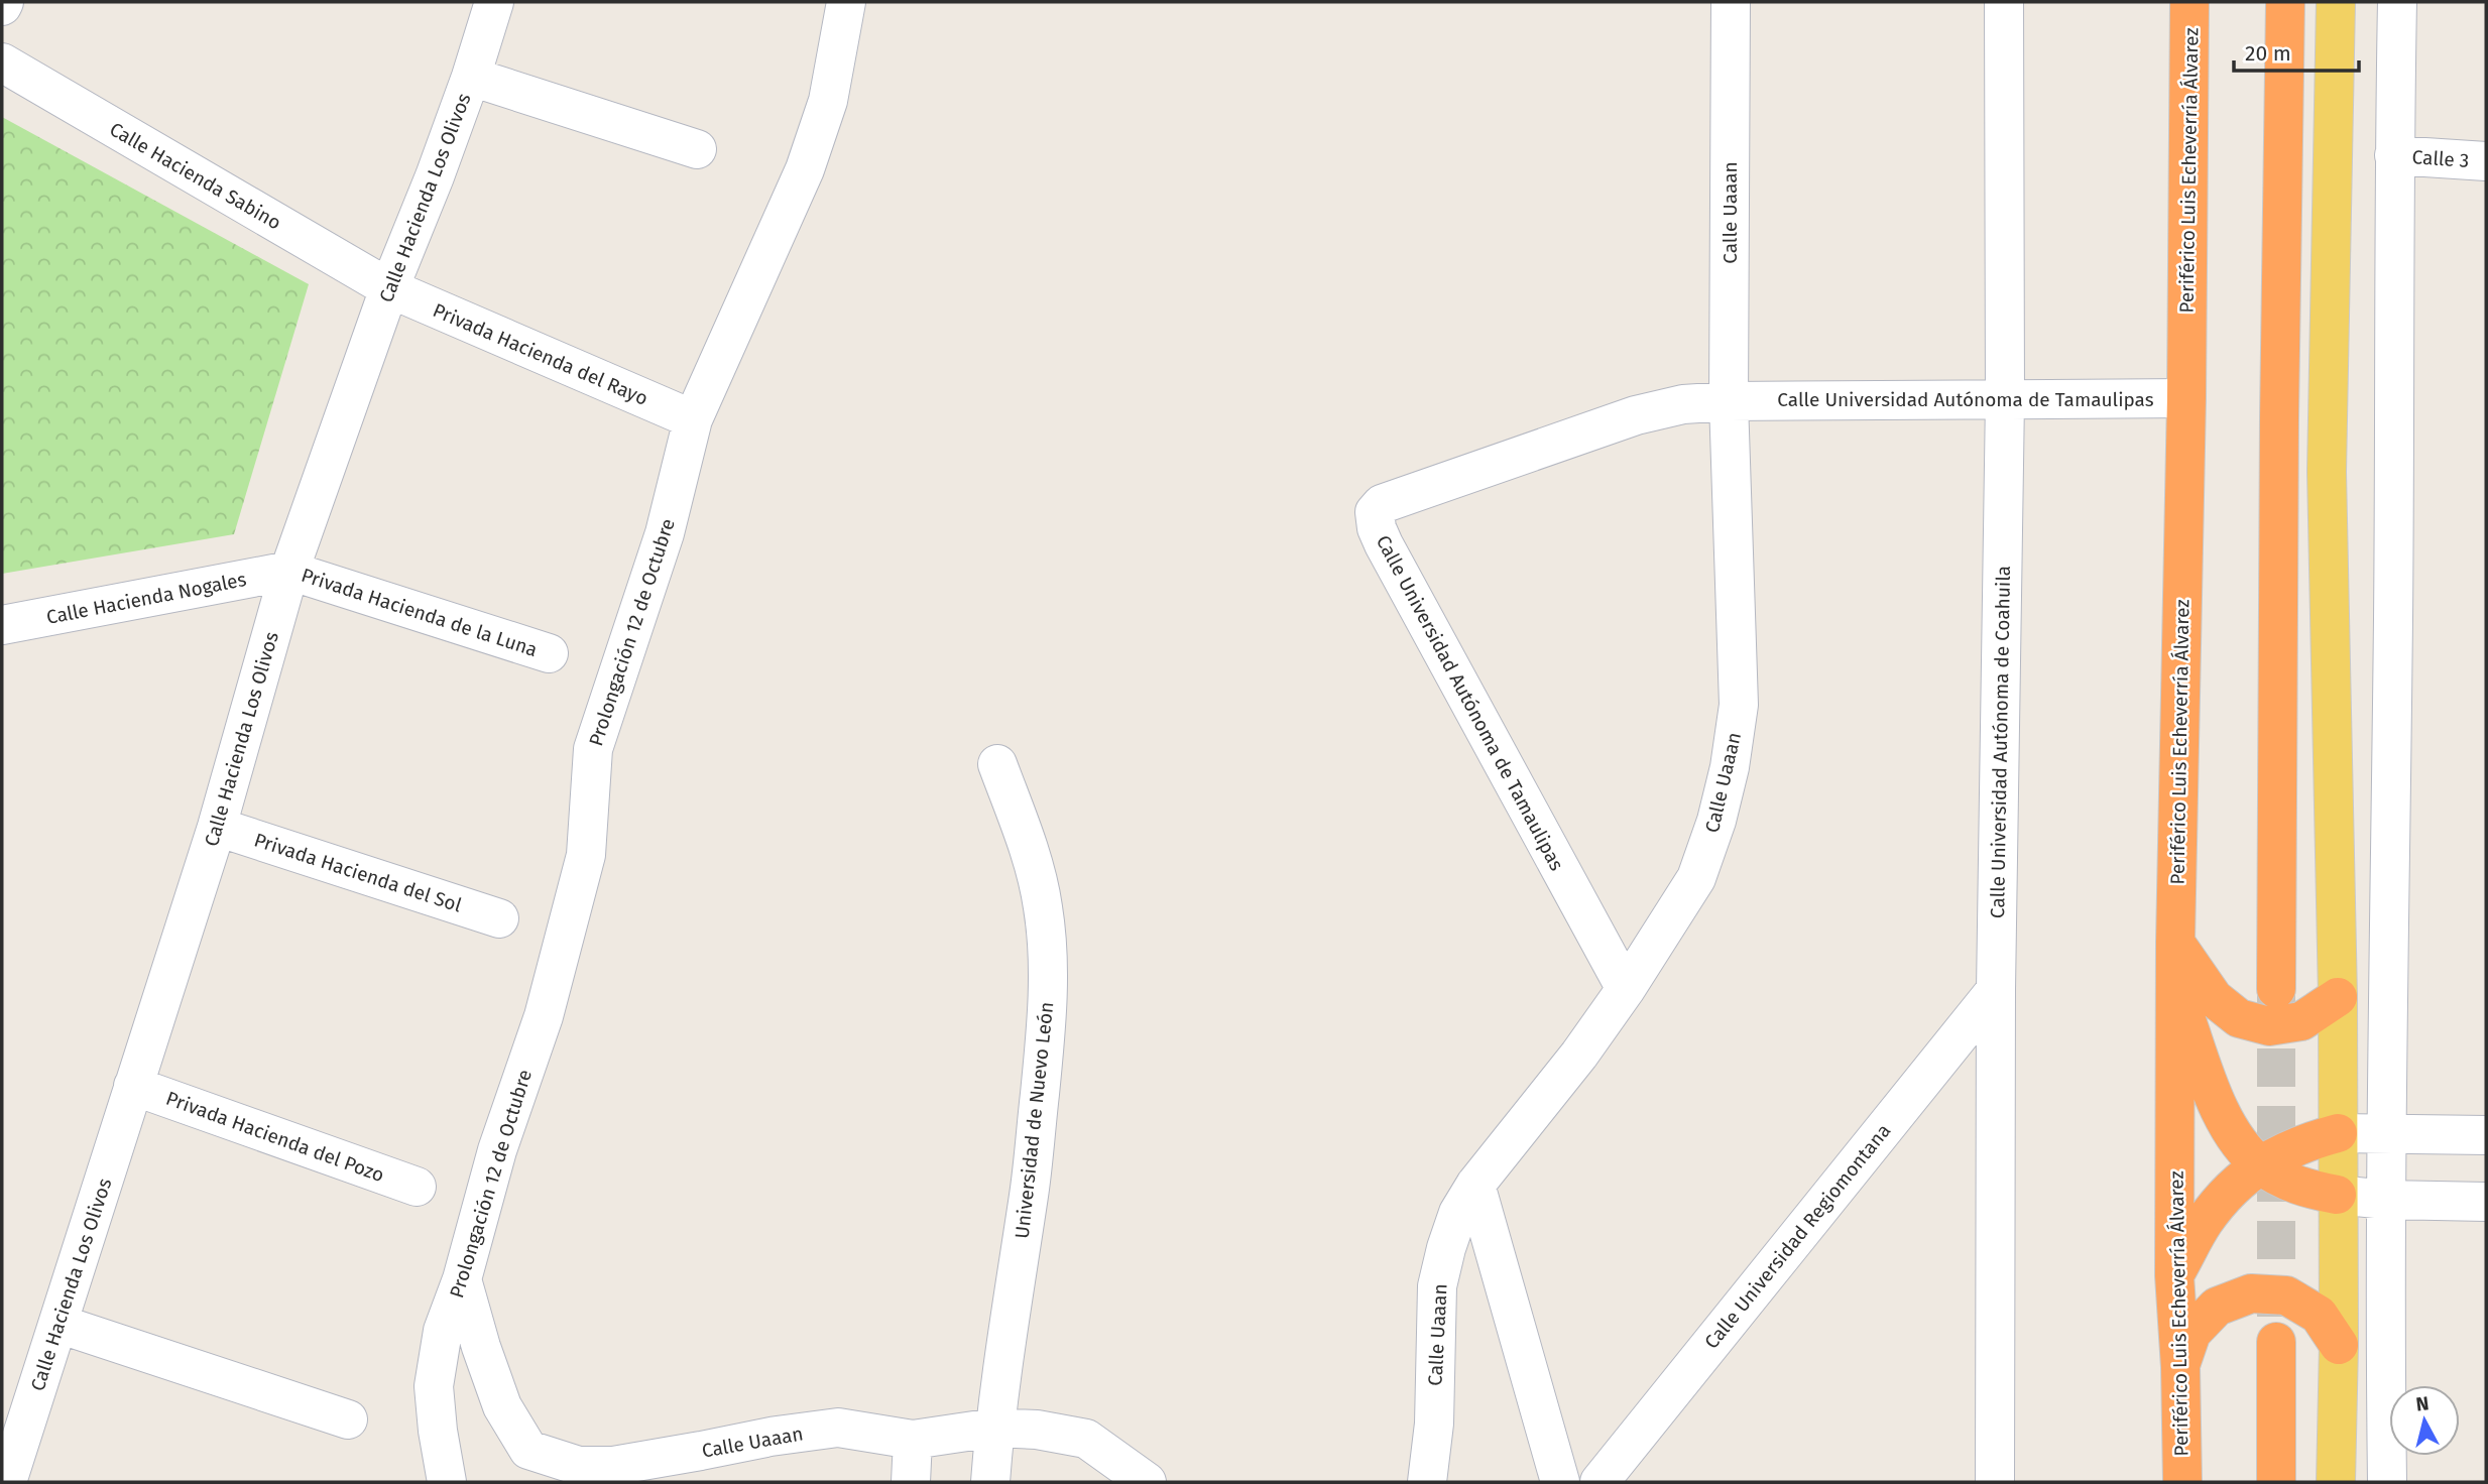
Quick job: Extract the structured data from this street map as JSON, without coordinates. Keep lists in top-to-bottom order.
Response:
{
  "streets": {
    "highway": ["Periférico Luis Echeverría Álvarez"],
    "street": [
      "Calle 3",
      "Calle Hacienda Sabino",
      "Calle Hacienda Los Olivos",
      "Calle Uaaan",
      "Privada Hacienda del Rayo",
      "Calle Universidad Autónoma de Tamaulipas",
      "Calle Hacienda Nogales",
      "Privada Hacienda de la Luna",
      "Prolongación 12 de Octubre",
      "Calle Universidad Autónoma de Coahuila",
      "Privada Hacienda del Sol",
      "Universidad de Nuevo León",
      "Privada Hacienda del Pozo",
      "Calle Universidad Regiomontana"
    ]
  },
  "crossings": [
    ["Periférico Luis Echeverría Álvarez", "Calle Universidad Autónoma de Tamaulipas"],
    ["Calle Hacienda Sabino", "Calle Hacienda Los Olivos"],
    ["Calle Hacienda Sabino", "Privada Hacienda del Rayo"],
    ["Calle Hacienda Los Olivos", "Privada Hacienda del Rayo"],
    ["Calle Hacienda Los Olivos", "Calle Hacienda Nogales"],
    ["Calle Hacienda Los Olivos", "Privada Hacienda de la Luna"],
    ["Calle Hacienda Los Olivos", "Privada Hacienda del Sol"],
    ["Calle Hacienda Los Olivos", "Privada Hacienda del Pozo"],
    ["Calle Uaaan", "Calle Universidad Autónoma de Tamaulipas"],
    ["Calle Uaaan", "Prolongación 12 de Octubre"],
    ["Calle Uaaan", "Universidad de Nuevo León"],
    ["Privada Hacienda del Rayo", "Prolongación 12 de Octubre"],
    ["Calle Universidad Autónoma de Tamaulipas", "Calle Universidad Autónoma de Coahuila"],
    ["Calle Hacienda Nogales", "Privada Hacienda de la Luna"],
    ["Calle Universidad Autónoma de Coahuila", "Calle Universidad Regiomontana"]
  ],
  "scale_bar": "20 m",
  "north": "top"
}
